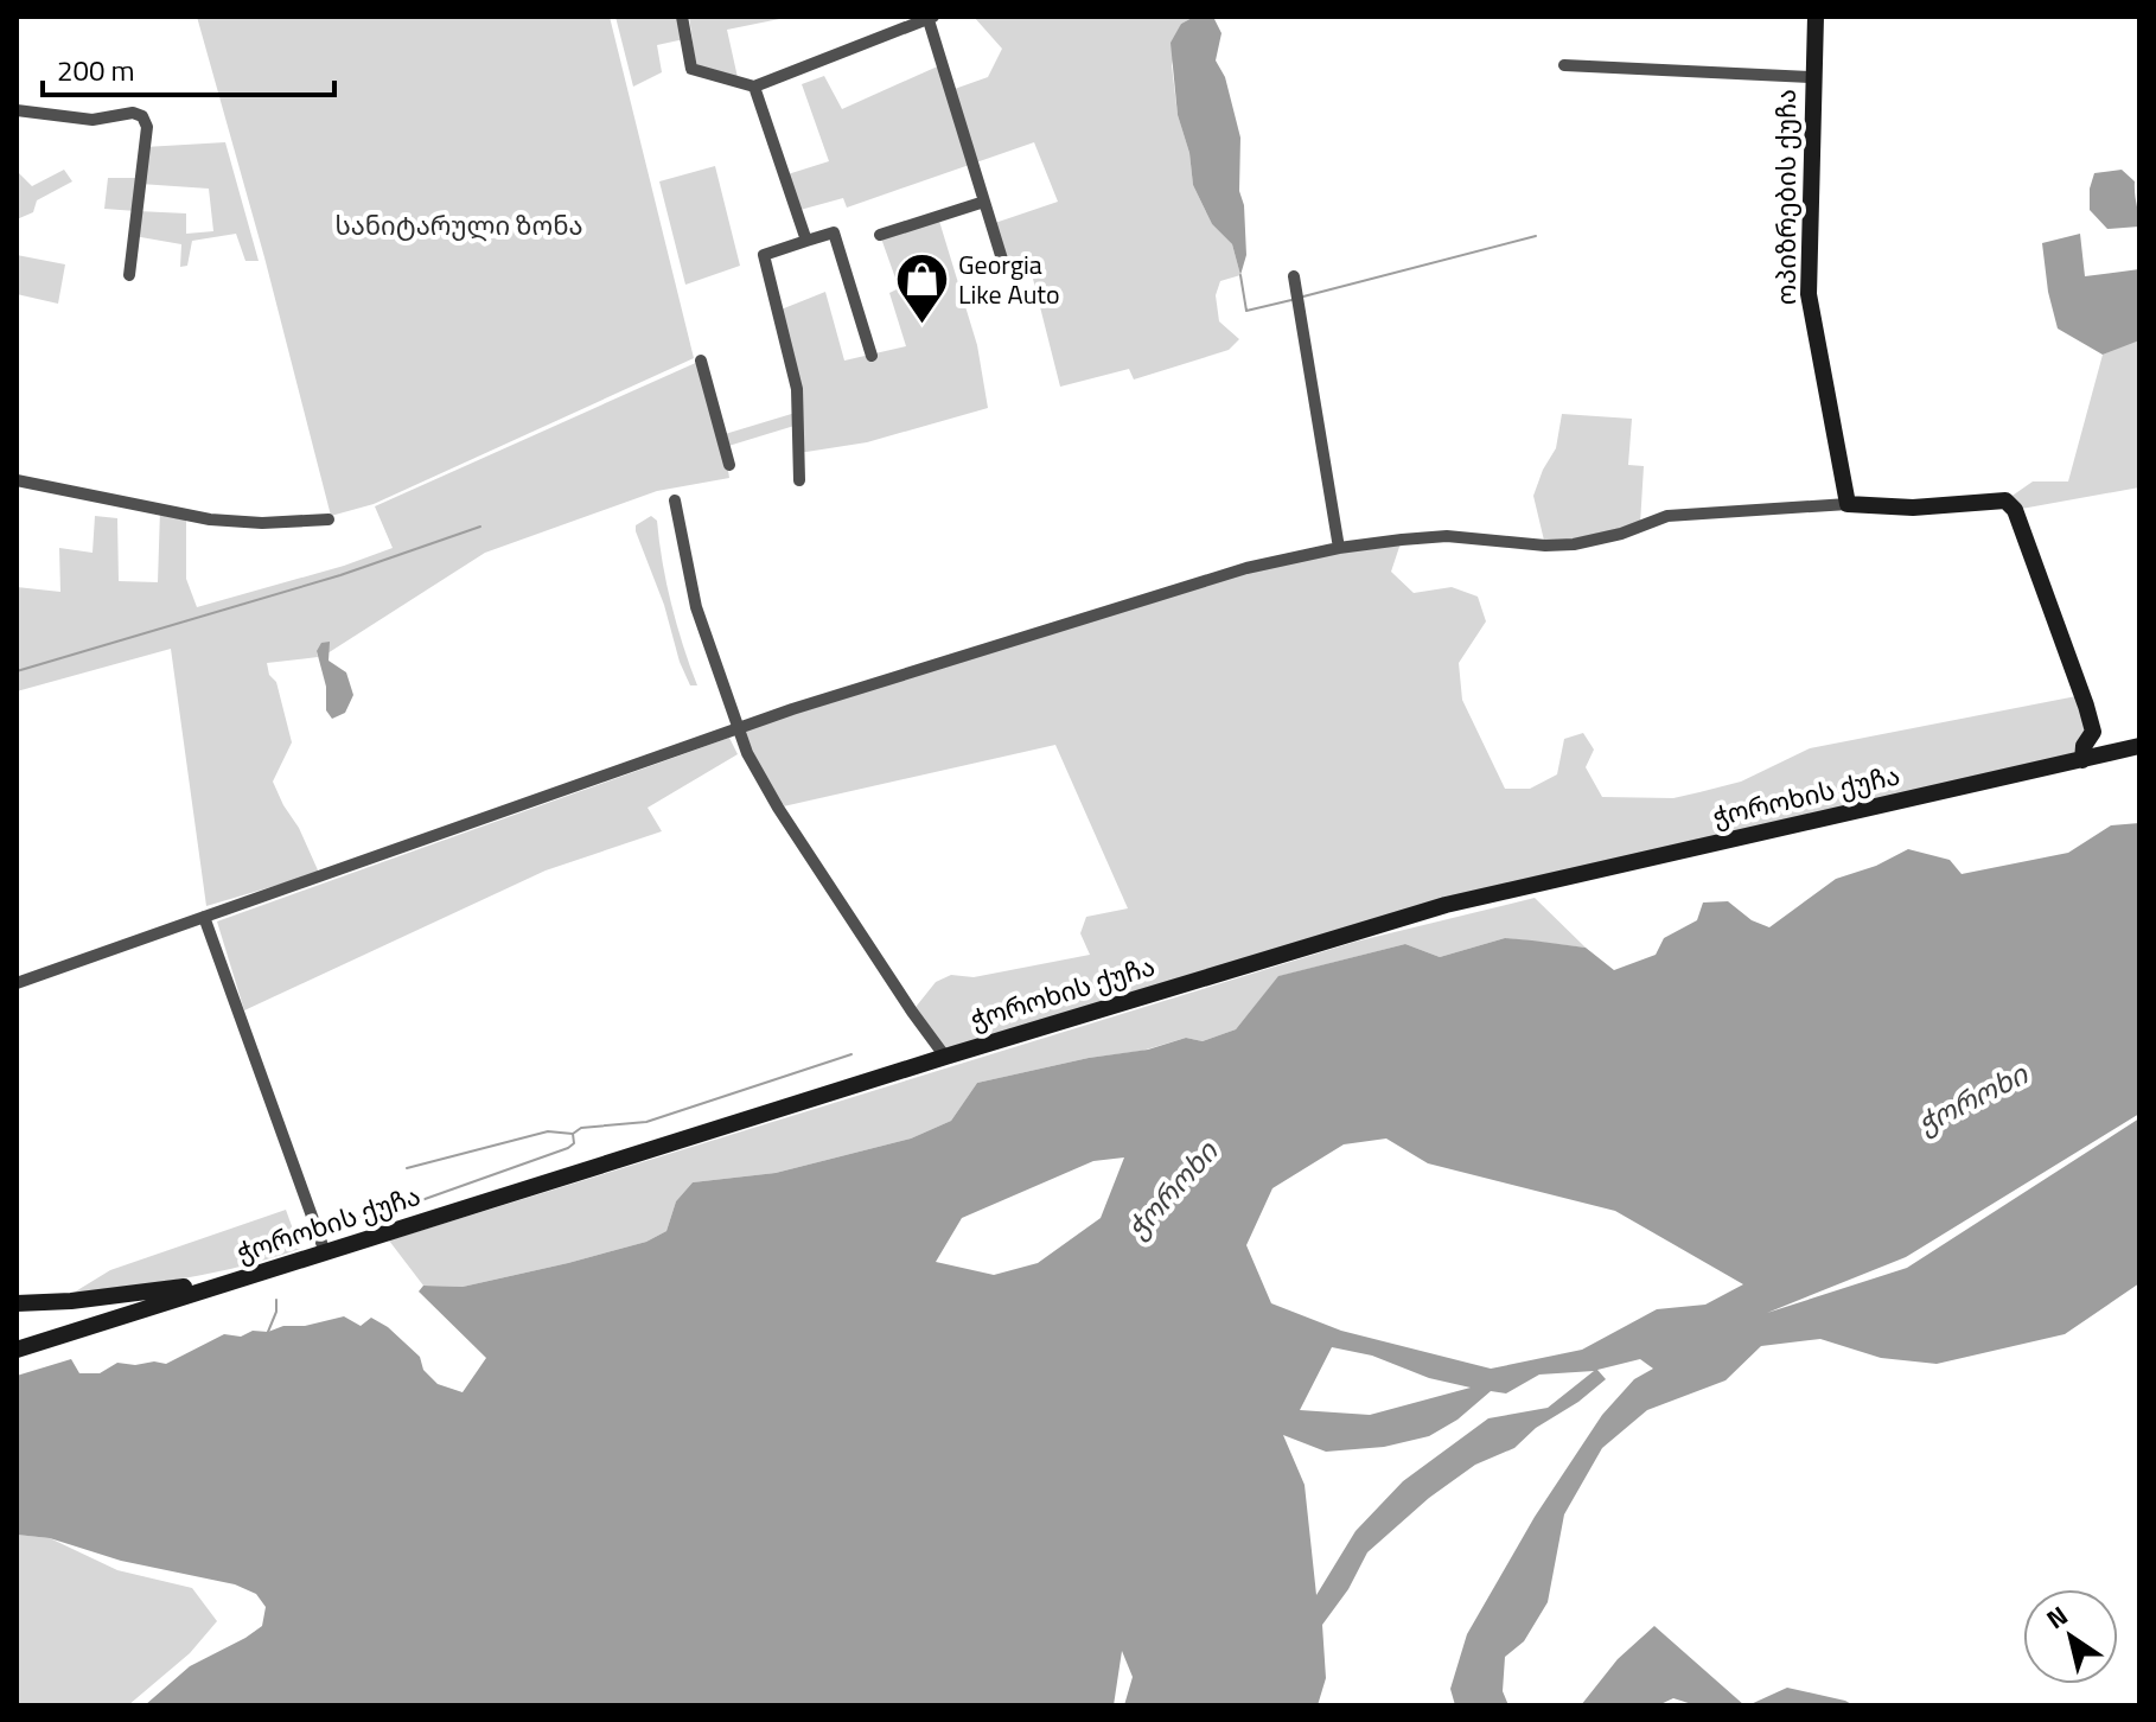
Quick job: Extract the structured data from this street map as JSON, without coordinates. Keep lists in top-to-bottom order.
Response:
{
  "streets": {
    "street": ["ოპიზრების ქუჩა", "ჭოროხის ქუჩა"]
  },
  "water": ["ჭოროხი"],
  "parks": ["სანიტარული ზონა"],
  "places": {
    "shop": ["Georgia Like Auto"]
  },
  "scale_bar": "200 m",
  "north": "top left"
}
